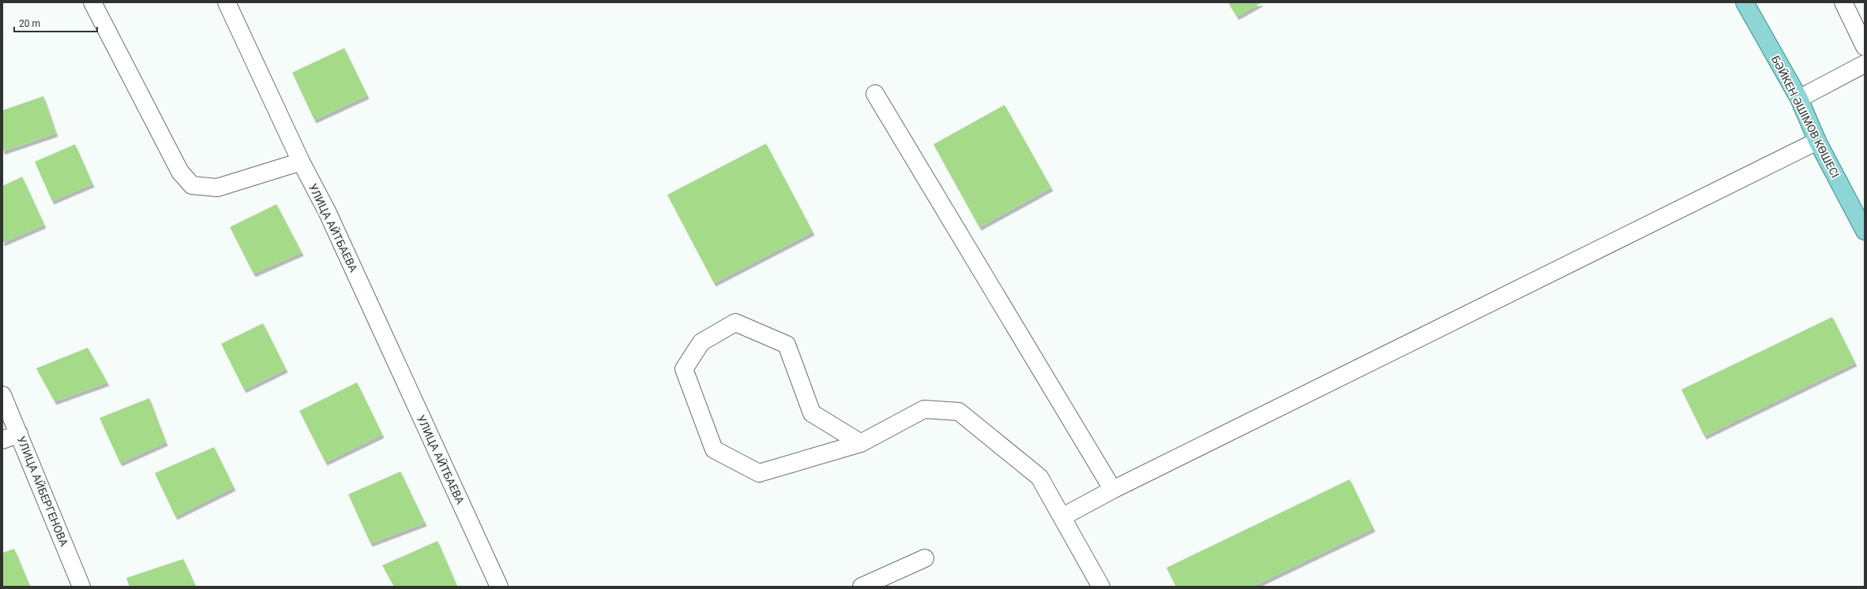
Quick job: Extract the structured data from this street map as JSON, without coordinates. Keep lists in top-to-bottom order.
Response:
{
  "streets": {
    "main road": ["БӘЙКЕН ӘШІМОВ КӨШЕСІ"],
    "street": ["УЛИЦА АЙТБАЕВА", "УЛИЦА АЙБЕРГЕНОВА"]
  },
  "scale_bar": "20 m"
}
